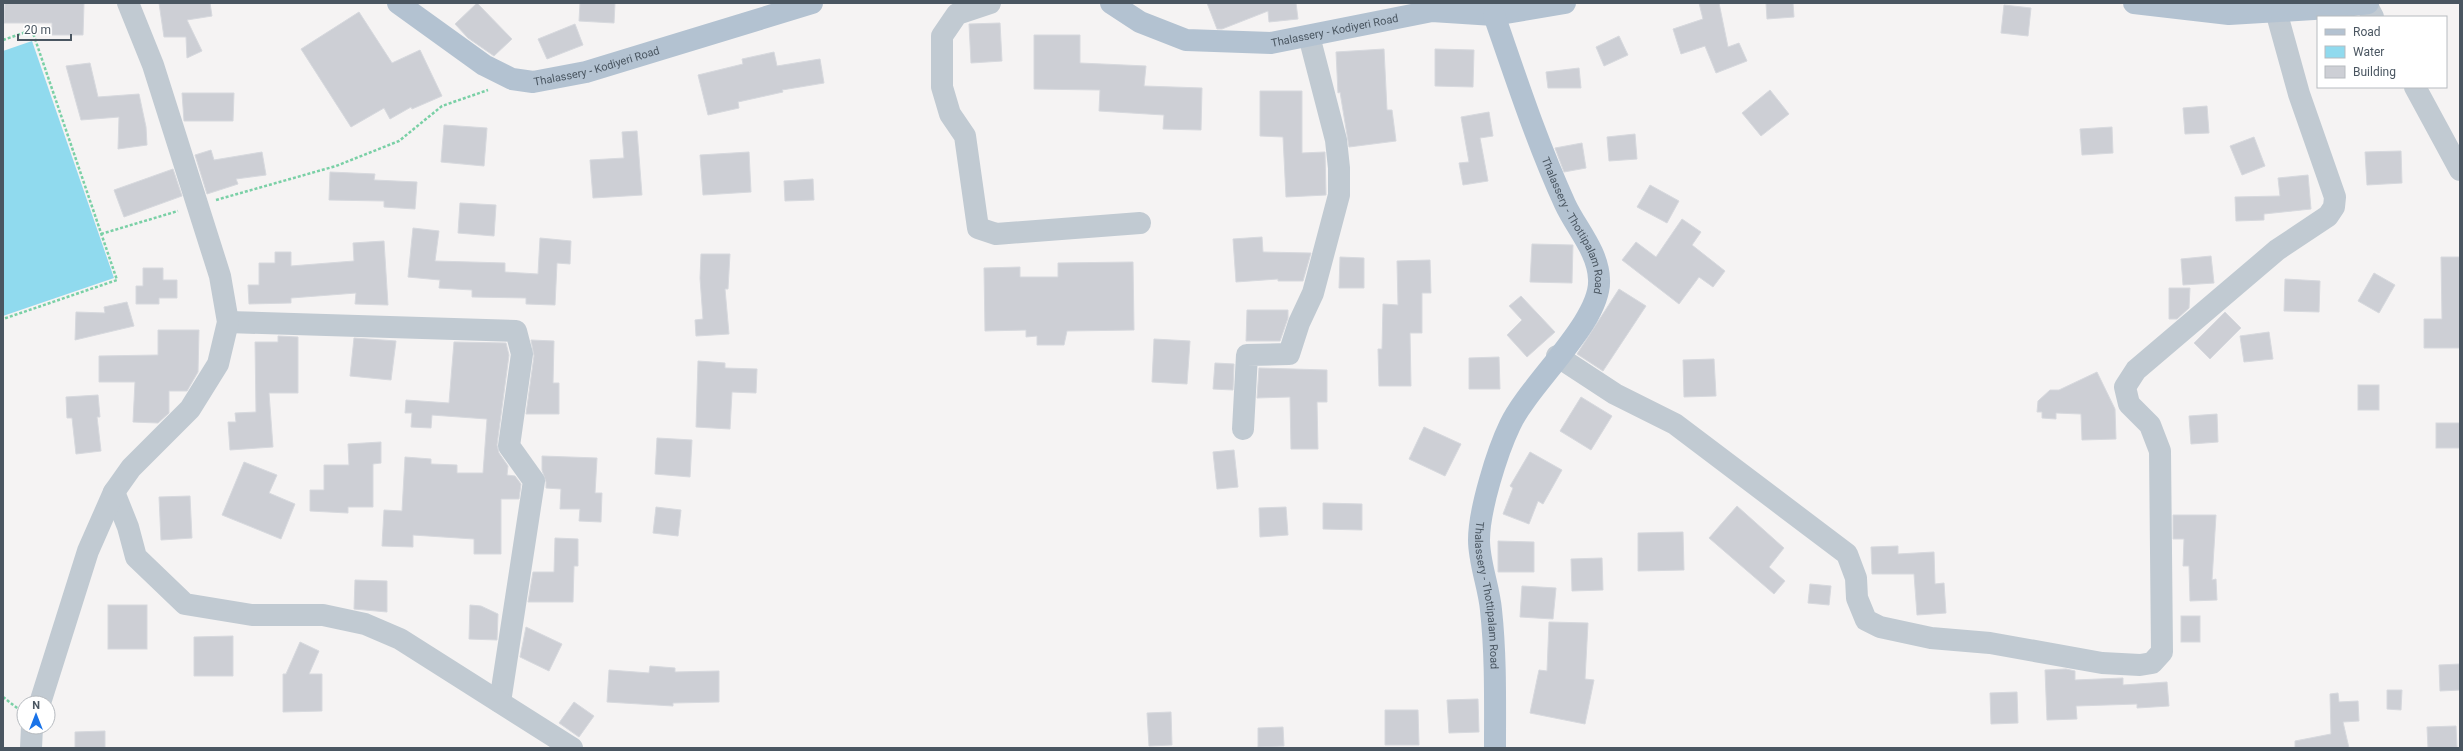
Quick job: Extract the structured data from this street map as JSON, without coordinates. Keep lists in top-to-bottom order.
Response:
{
  "streets": {
    "main road": ["Thalassery - Kodiyeri Road", "Thalassery - Thottipalam Road"]
  },
  "crossings": [
    ["Thalassery - Kodiyeri Road", "Thalassery - Thottipalam Road"]
  ],
  "legend": ["Road", "Water", "Building"],
  "scale_bar": "20 m",
  "north": "top"
}
